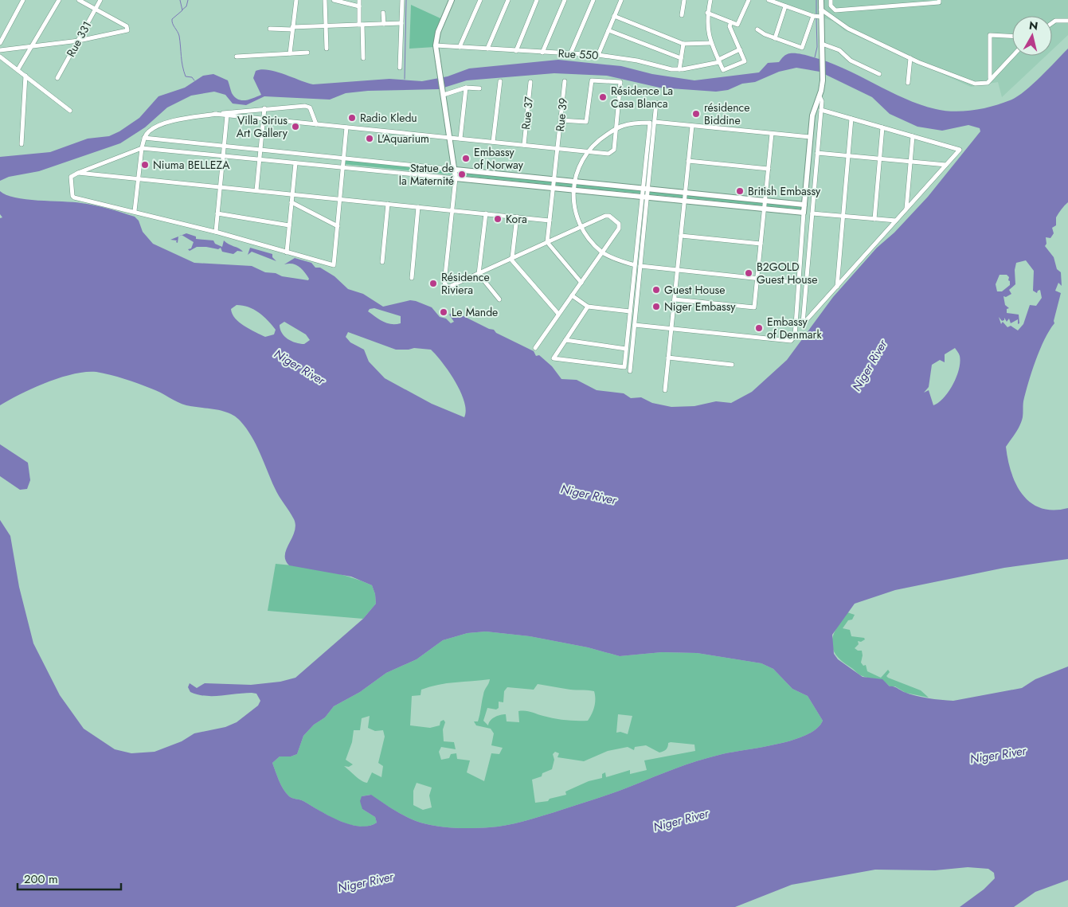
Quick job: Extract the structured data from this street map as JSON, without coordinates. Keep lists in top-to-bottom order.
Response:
{
  "streets": {
    "street": [
      "Rue 331",
      "Rue 550",
      "Rue 37",
      "Rue 39"
    ]
  },
  "water": ["Niger River"],
  "places": [
    "Résidence La Casa Blanca",
    "résidence Biddine",
    "Radio Kledu",
    "Villa Sirius Art Gallery",
    "L'Aquarium",
    "Embassy of Norway",
    "Niuma BELLEZA",
    "Statue de la Maternité",
    "British Embassy",
    "Kora",
    "B2GOLD Guest House",
    "Résidence Riviera",
    "Guest House",
    "Niger Embassy",
    "Le Mande",
    "Embassy of Denmark"
  ],
  "scale_bar": "200 m",
  "north": "top"
}
